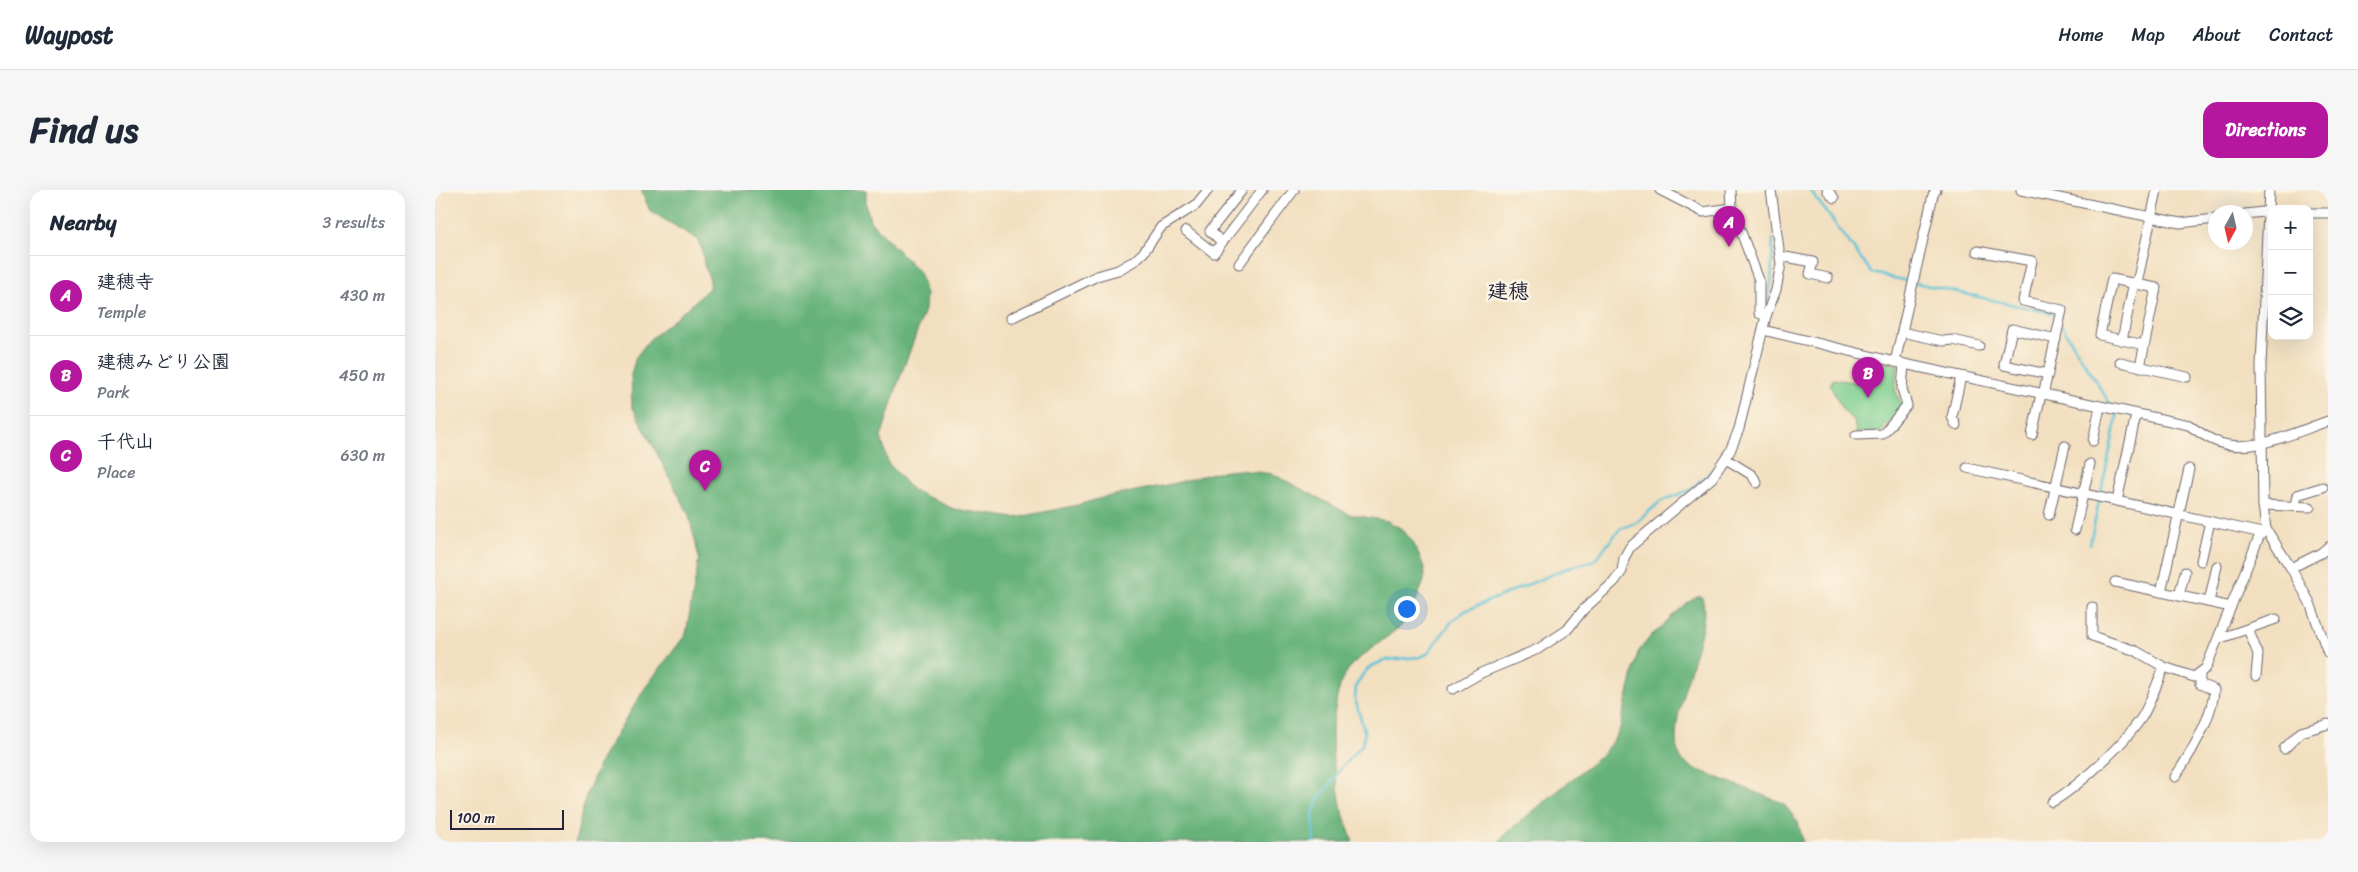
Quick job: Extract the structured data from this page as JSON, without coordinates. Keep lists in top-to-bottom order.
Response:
{
  "districts": ["建穂"],
  "scale_bar": "100 m",
  "north": "bottom",
  "page": {
    "header": "Waypost",
    "nav": [
      "Home",
      "Map",
      "About",
      "Contact"
    ],
    "title": "Find us",
    "buttons": "Directions",
    "heading": ["Nearby", "3 results"],
    "map_buttons": ["+", "−"],
    "pins": ["A", "B", "C"],
    "list": [
      {
        "mark": "A",
        "name": "建穂寺",
        "note": "Temple",
        "value": "430 m"
      },
      {
        "mark": "B",
        "name": "建穂みどり公園",
        "note": "Park",
        "value": "450 m"
      },
      {
        "mark": "C",
        "name": "千代山",
        "note": "Place",
        "value": "630 m"
      }
    ],
    "scale": "100 m"
  }
}
